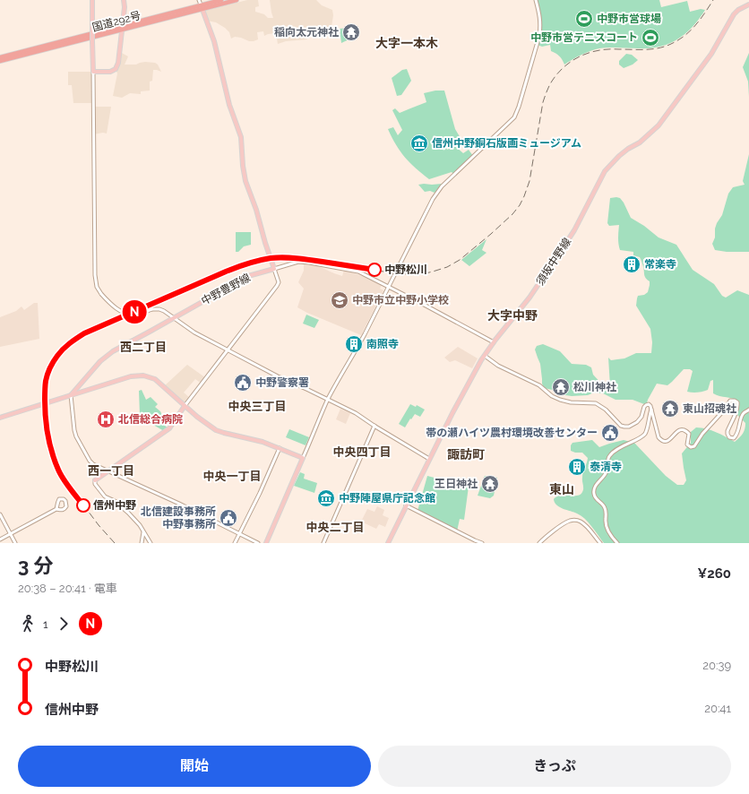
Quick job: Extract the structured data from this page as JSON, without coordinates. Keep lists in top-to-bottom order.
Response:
{
  "streets": {
    "highway": ["国道292号"],
    "main road": ["須坂中野線", "中野豊野線"]
  },
  "districts": [
    "大字一本木",
    "大字中野",
    "西二丁目",
    "中央三丁目",
    "中央四丁目",
    "諏訪町",
    "西一丁目",
    "中央一丁目",
    "東山",
    "中央二丁目"
  ],
  "places": {
    "sports": ["中野市営球場", "中野市営テニスコート"],
    "temple": [
      "稲向太元神社",
      "松川神社",
      "東山招魂社",
      "王日神社"
    ],
    "museum": ["信州中野銅石版画ミュージアム", "中野陣屋県庁記念館"],
    "building": ["常楽寺", "南照寺", "泰清寺"],
    "other": ["中野松川", "信州中野"],
    "school or university": ["中野市立中野小学校"],
    "public building": ["中野警察署", "帯の瀬ハイツ農村環境改善センター", "北信建設事務所 中野事務所"],
    "hospital": ["北信総合病院"]
  },
  "page": {
    "on_map": "N",
    "heading": ["3 分", "20:38 – 20:41 · 電車", "¥260"],
    "legs": ["1", "N"],
    "list": [
      {
        "name": "中野松川",
        "value": "20:39"
      },
      {
        "name": "信州中野",
        "value": "20:41"
      }
    ],
    "buttons": ["開始", "きっぷ"]
  }
}
